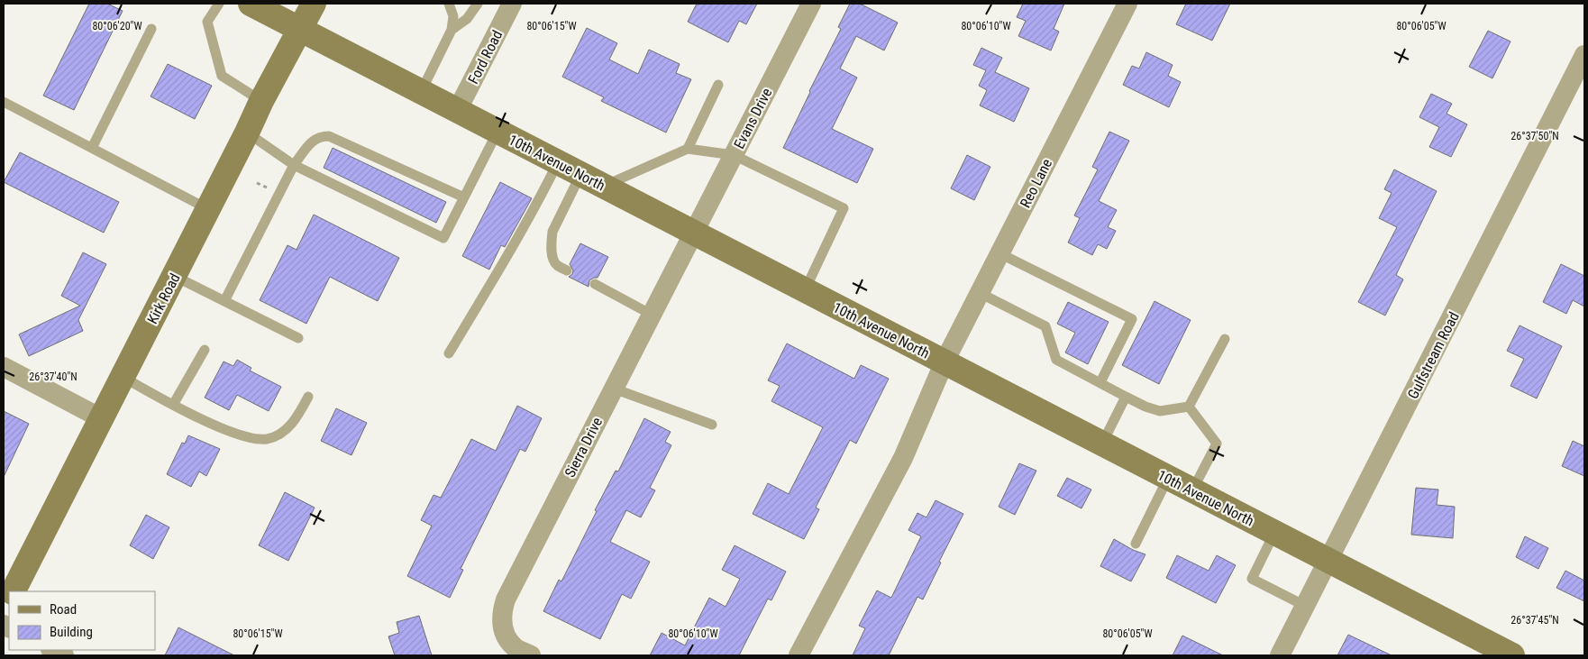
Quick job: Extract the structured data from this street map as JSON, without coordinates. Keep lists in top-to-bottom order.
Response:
{
  "streets": {
    "street": [
      "Ford Road",
      "Evans Drive",
      "10th Avenue North",
      "Reo Lane",
      "Kirk Road",
      "Gulfstream Road",
      "Sierra Drive"
    ]
  },
  "crossings": [
    ["Ford Road", "10th Avenue North"],
    ["Evans Drive", "10th Avenue North"],
    ["Evans Drive", "Sierra Drive"],
    ["10th Avenue North", "Reo Lane"],
    ["10th Avenue North", "Kirk Road"],
    ["10th Avenue North", "Gulfstream Road"],
    ["10th Avenue North", "Sierra Drive"]
  ],
  "legend": ["Road", "Building"],
  "coordinates": [
    "80°06'20\"W",
    "80°06'15\"W",
    "80°06'10\"W",
    "80°06'05\"W",
    "26°37'50\"N",
    "26°37'40\"N",
    "26°37'45\"N"
  ]
}
